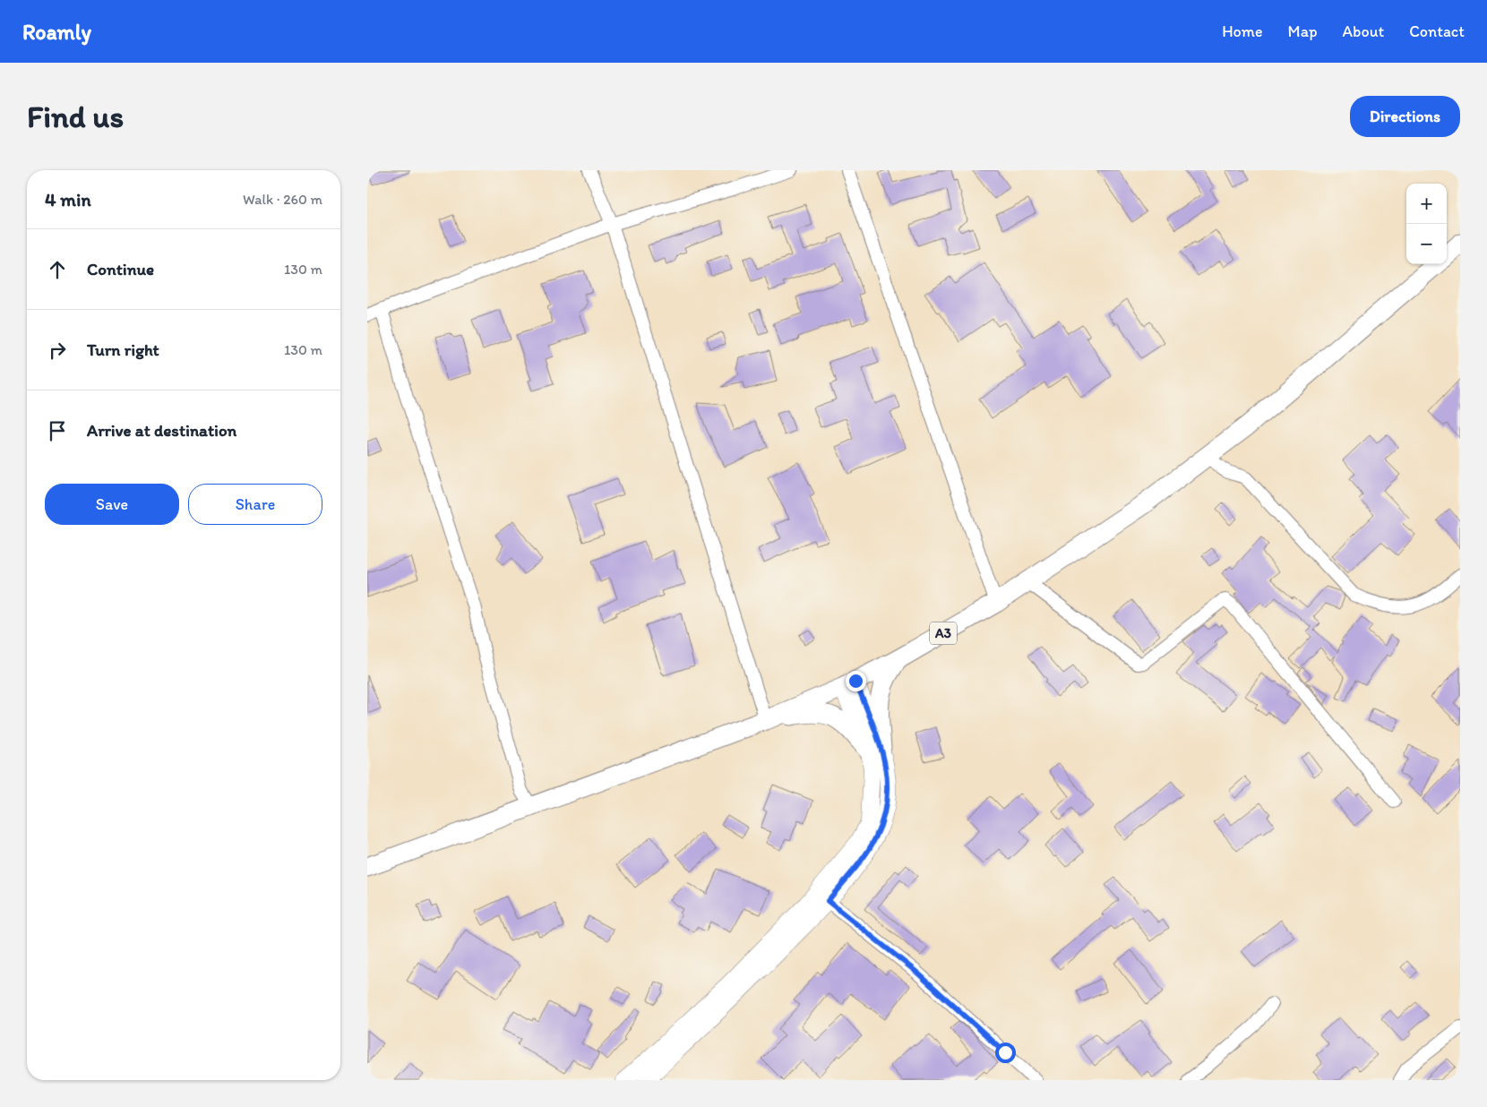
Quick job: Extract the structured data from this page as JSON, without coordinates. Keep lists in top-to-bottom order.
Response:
{
  "streets": {
    "highway": ["A3"]
  },
  "page": {
    "header": "Roamly",
    "nav": [
      "Home",
      "Map",
      "About",
      "Contact"
    ],
    "buttons": [
      "Directions",
      ["Save", "Share"]
    ],
    "title": "Find us",
    "heading": ["4 min", "Walk · 260 m"],
    "map_buttons": ["+", "−"],
    "list": [
      ["Continue", "130 m"],
      ["Turn right", "130 m"],
      "Arrive at destination"
    ]
  }
}
